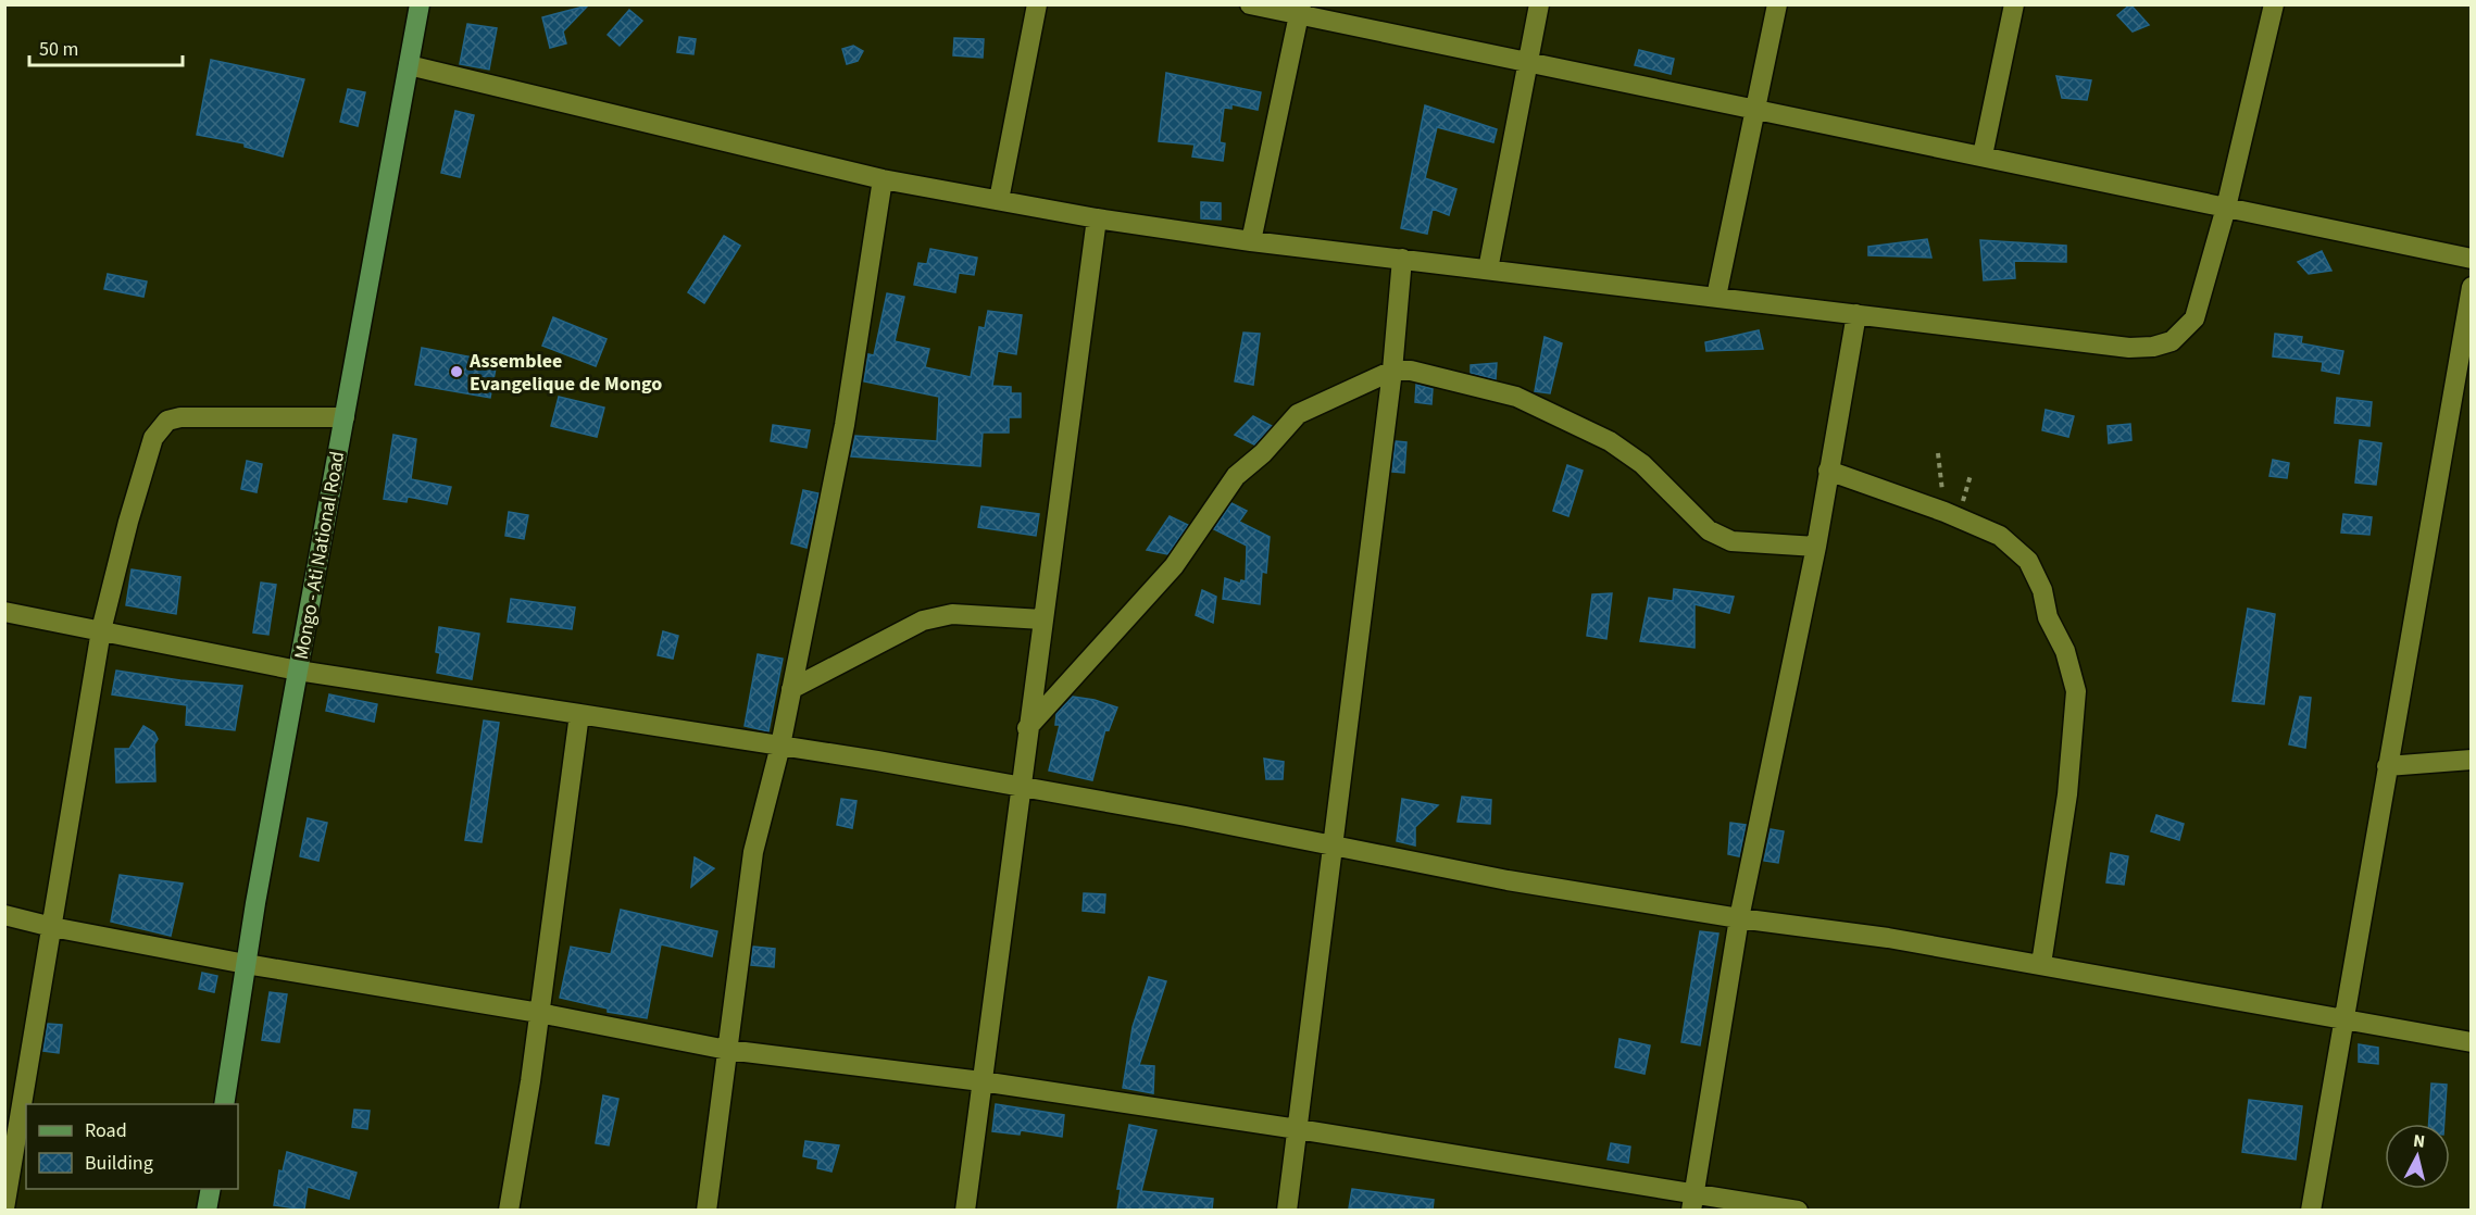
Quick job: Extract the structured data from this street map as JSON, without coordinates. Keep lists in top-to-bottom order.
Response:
{
  "streets": {
    "main road": ["Mongo - Ati National Road"]
  },
  "places": ["Assemblee Evangelique de Mongo"],
  "legend": ["Road", "Building"],
  "scale_bar": "50 m",
  "north": "top"
}
